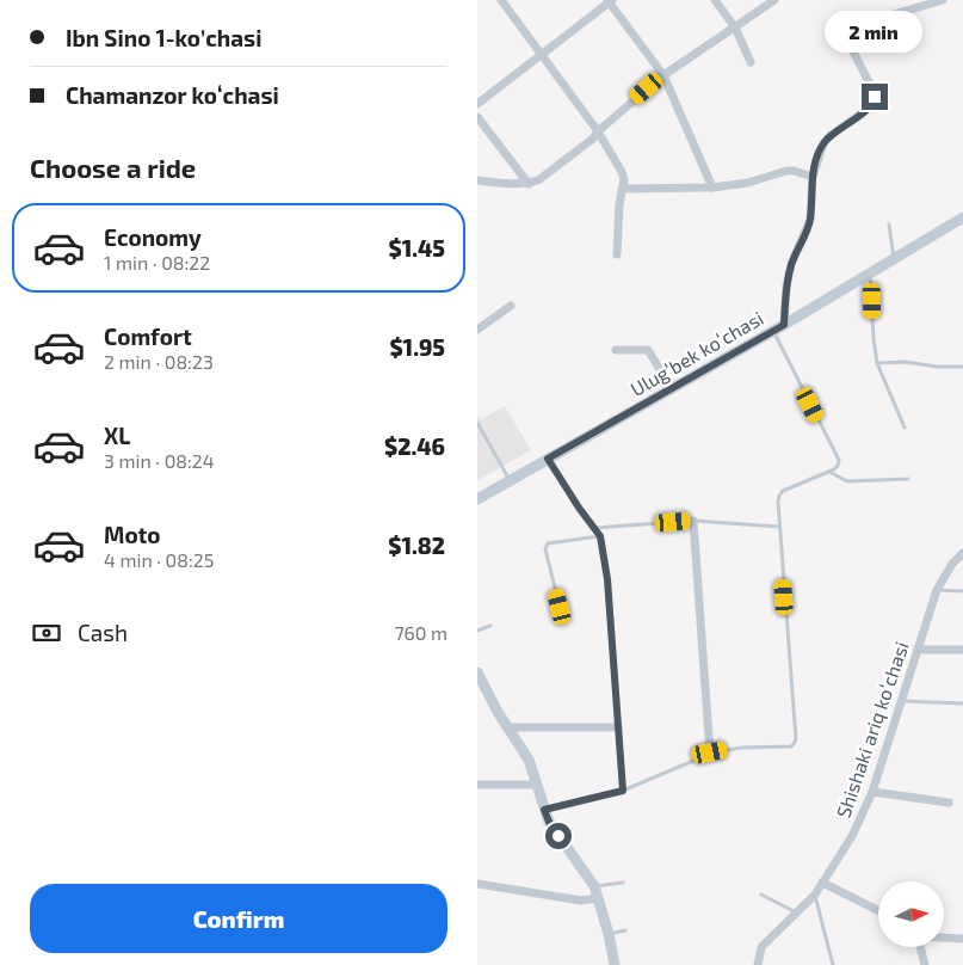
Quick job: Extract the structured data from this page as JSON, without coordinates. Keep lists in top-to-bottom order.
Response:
{
  "streets": {
    "street": ["Ulugʻbek koʻchasi", "Shishaki ariq koʻchasi"]
  },
  "north": "right",
  "page": {
    "banner": ["Ibn Sino 1-koʼchasi", "Chamanzor koʻchasi"],
    "bubble": "2 min",
    "heading": "Choose a ride",
    "list": [
      {
        "name": "Economy",
        "note": "1 min · 08:22",
        "value": "$1.45"
      },
      {
        "name": "Comfort",
        "note": "2 min · 08:23",
        "value": "$1.95"
      },
      {
        "name": "XL",
        "note": "3 min · 08:24",
        "value": "$2.46"
      },
      {
        "name": "Moto",
        "note": "4 min · 08:25",
        "value": "$1.82"
      }
    ],
    "pay": ["Cash", "760 m"],
    "buttons": "Confirm"
  }
}
